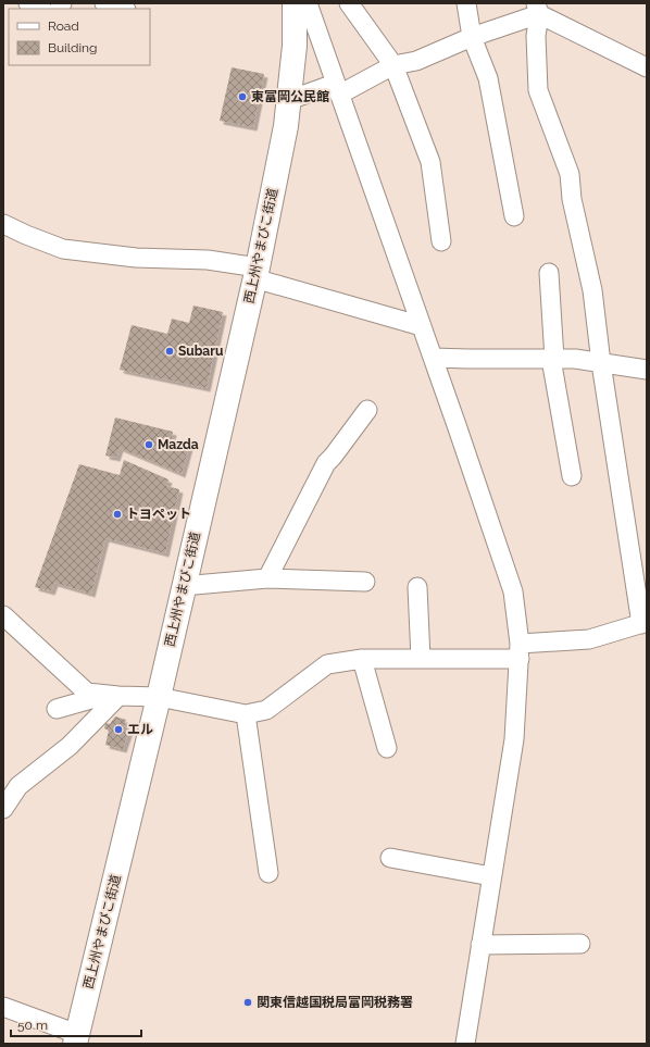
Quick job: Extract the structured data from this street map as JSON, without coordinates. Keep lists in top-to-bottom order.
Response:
{
  "streets": {
    "highway": ["西上州やまびこ街道"]
  },
  "places": [
    "東富岡公民館",
    "Subaru",
    "Mazda",
    "トヨペット",
    "エル",
    "関東信越国税局富岡税務署"
  ],
  "legend": ["Road", "Building"],
  "scale_bar": "50 m"
}
